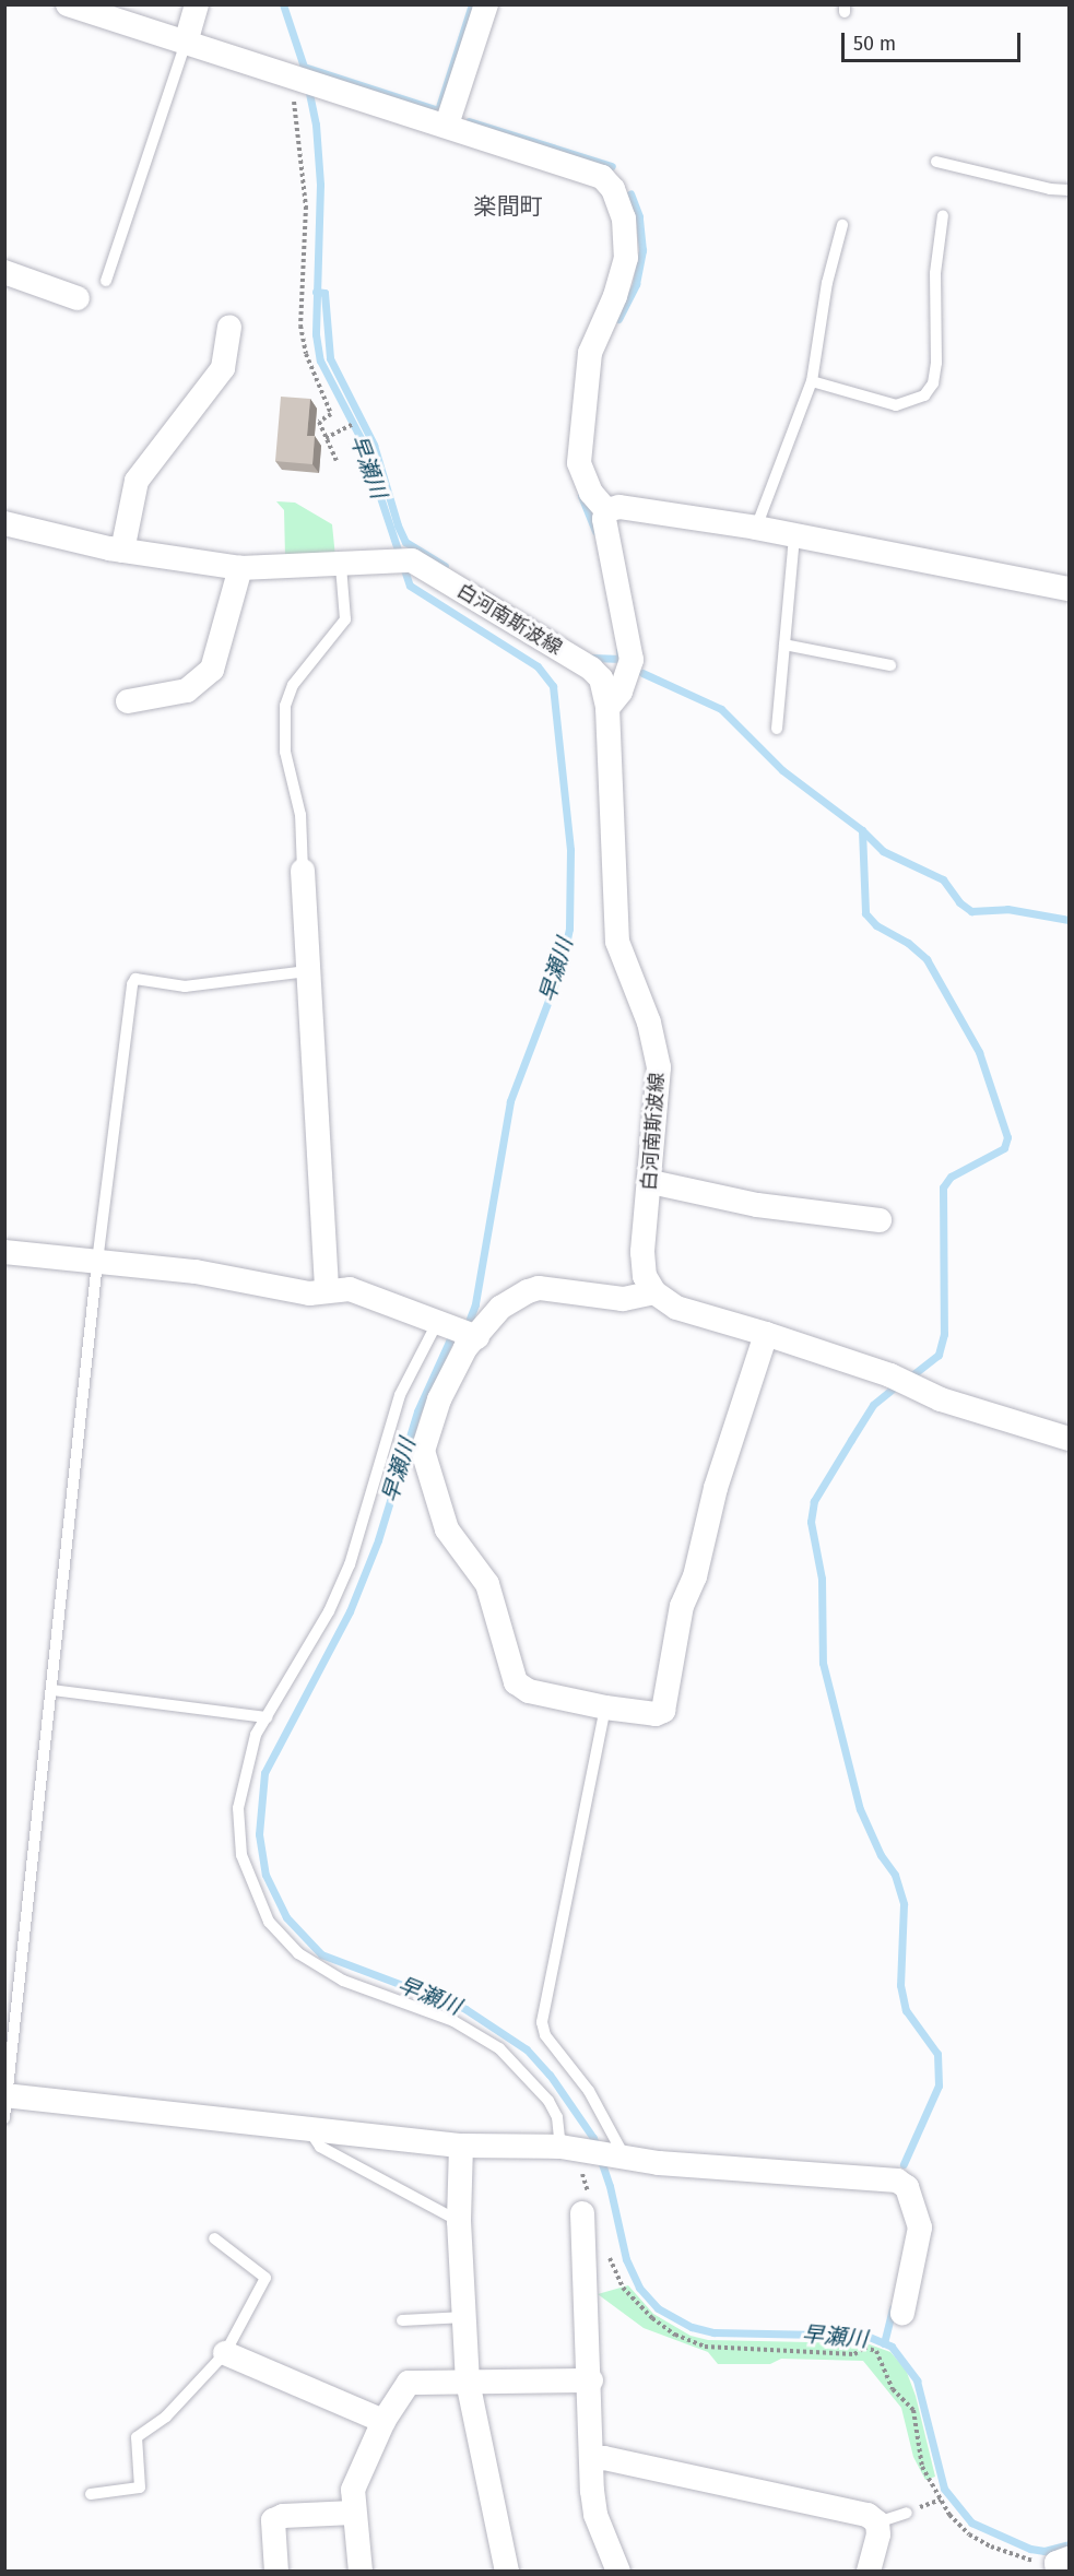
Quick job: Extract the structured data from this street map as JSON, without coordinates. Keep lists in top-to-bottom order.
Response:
{
  "streets": {
    "street": ["白河南斯波線"]
  },
  "districts": ["楽間町"],
  "water": ["早瀬川"],
  "scale_bar": "50 m"
}
